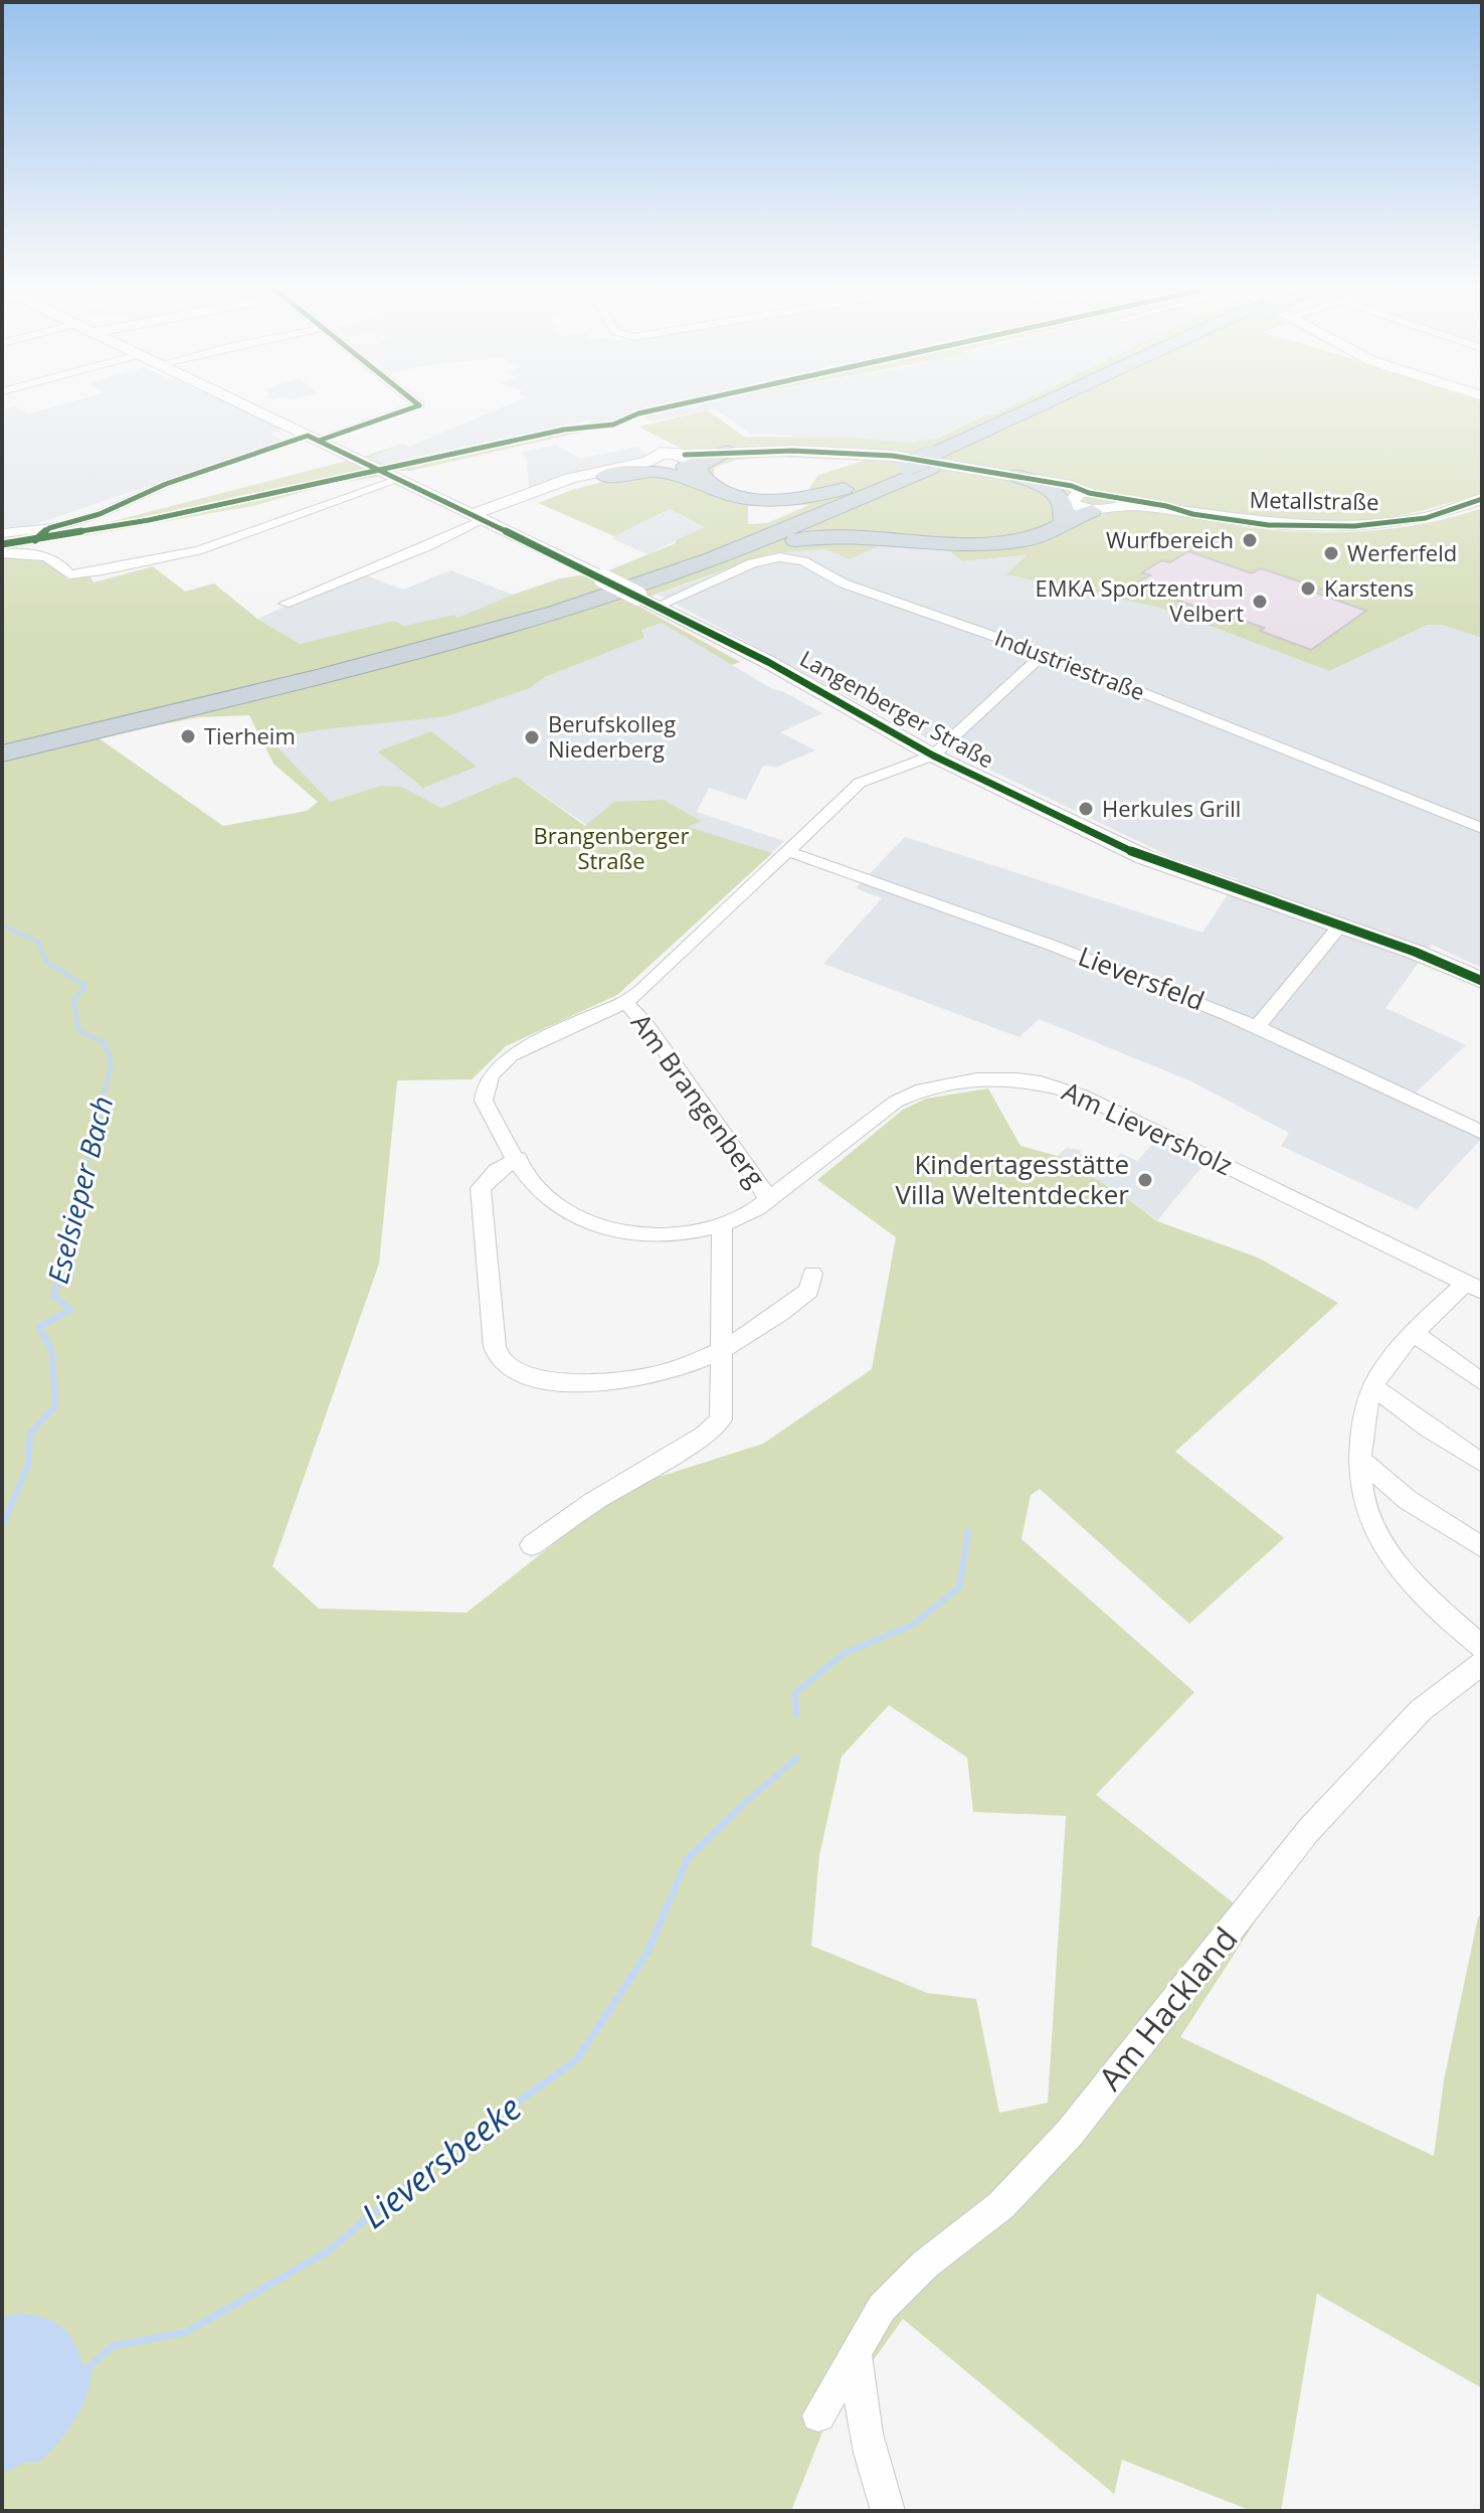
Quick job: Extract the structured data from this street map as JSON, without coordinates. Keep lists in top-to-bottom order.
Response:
{
  "streets": {
    "main road": ["Metallstraße", "Langenberger Straße"],
    "street": [
      "Industriestraße",
      "Lieversfeld",
      "Am Brangenberg",
      "Am Lieversholz",
      "Am Hackland"
    ]
  },
  "crossings": [
    ["Industriestraße", "Langenberger Straße"],
    ["Am Brangenberg", "Am Lieversholz"]
  ],
  "water": ["Eselsieper Bach", "Lieversbeeke"],
  "parks": ["Brangenberger Straße"],
  "places": [
    "Wurfbereich",
    "Werferfeld",
    "Karstens",
    "EMKA Sportzentrum Velbert",
    "Tierheim",
    "Berufskolleg Niederberg",
    "Herkules Grill",
    "Kindertagesstätte Villa Weltentdecker"
  ]
}
